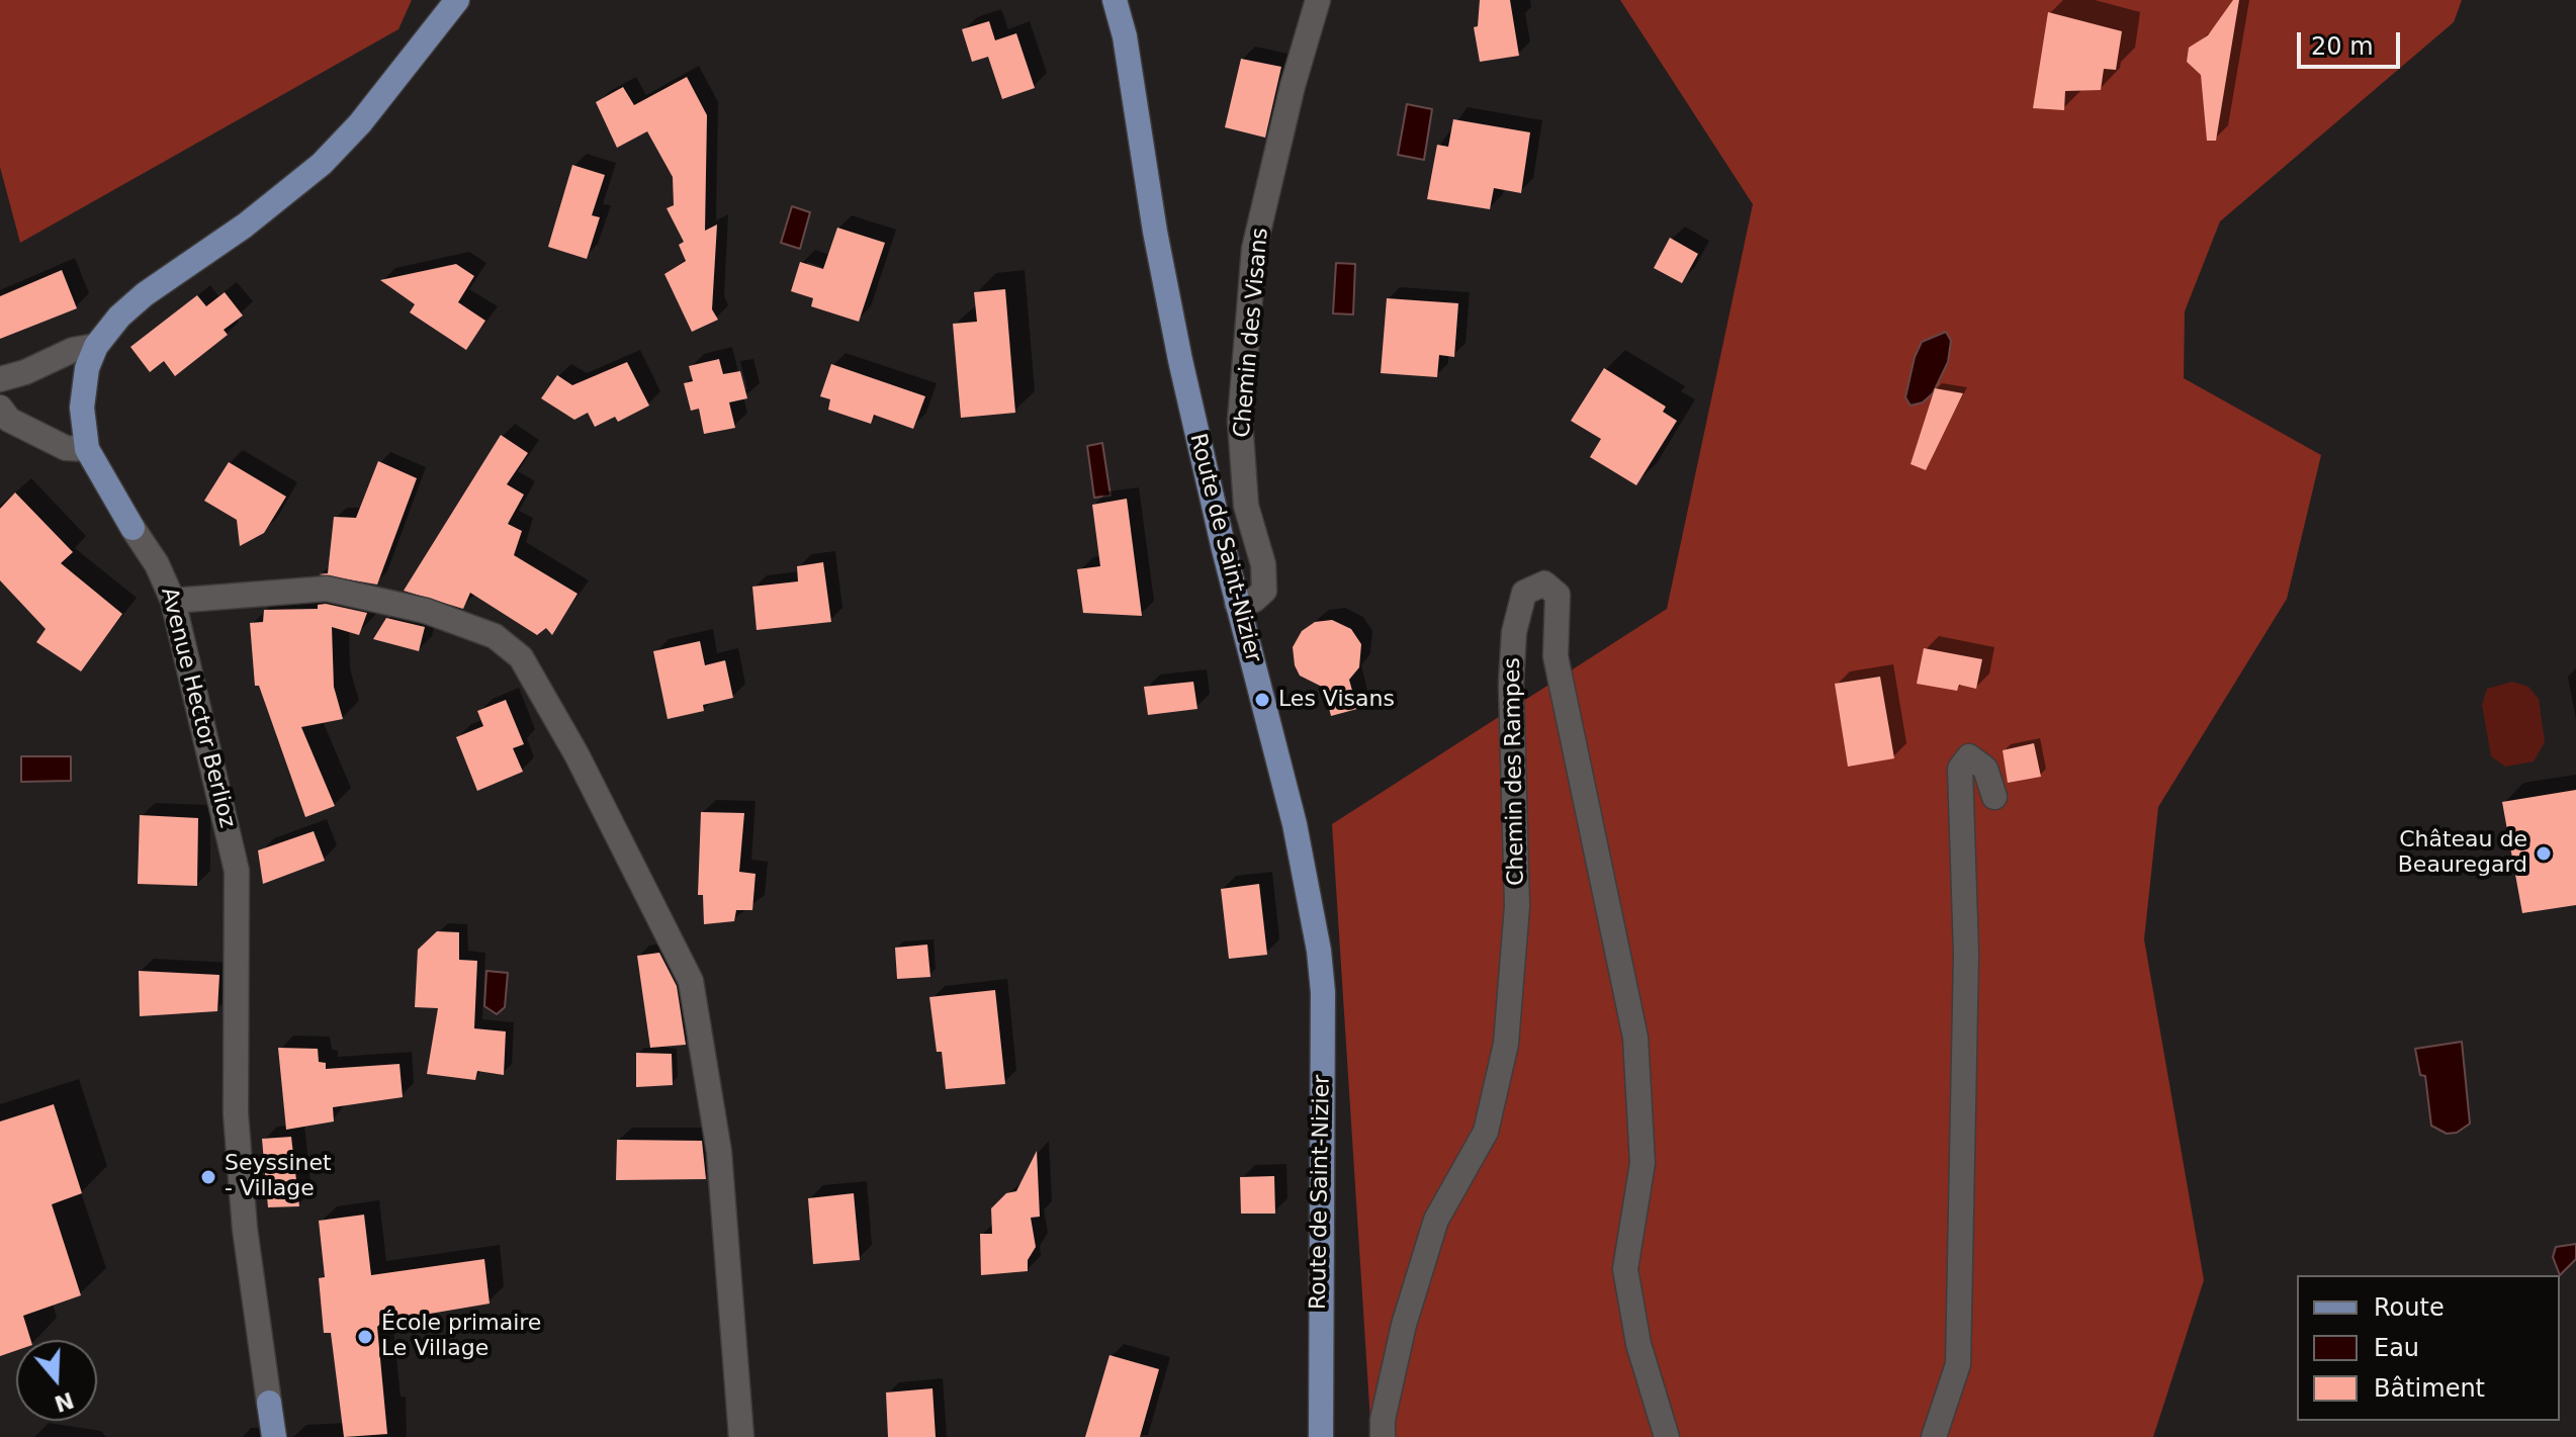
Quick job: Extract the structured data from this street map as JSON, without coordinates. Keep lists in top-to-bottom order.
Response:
{
  "streets": {
    "main road": ["Route de Saint-Nizier", "Avenue Hector Berlioz"],
    "street": ["Chemin des Visans", "Chemin des Rampes"]
  },
  "crossings": [
    ["Chemin des Visans", "Route de Saint-Nizier"]
  ],
  "places": [
    "Les Visans",
    "Château de Beauregard",
    "Seyssinet - Village",
    "École primaire Le Village"
  ],
  "legend": ["Route", "Eau", "Bâtiment"],
  "scale_bar": "20 m",
  "north": "bottom"
}
